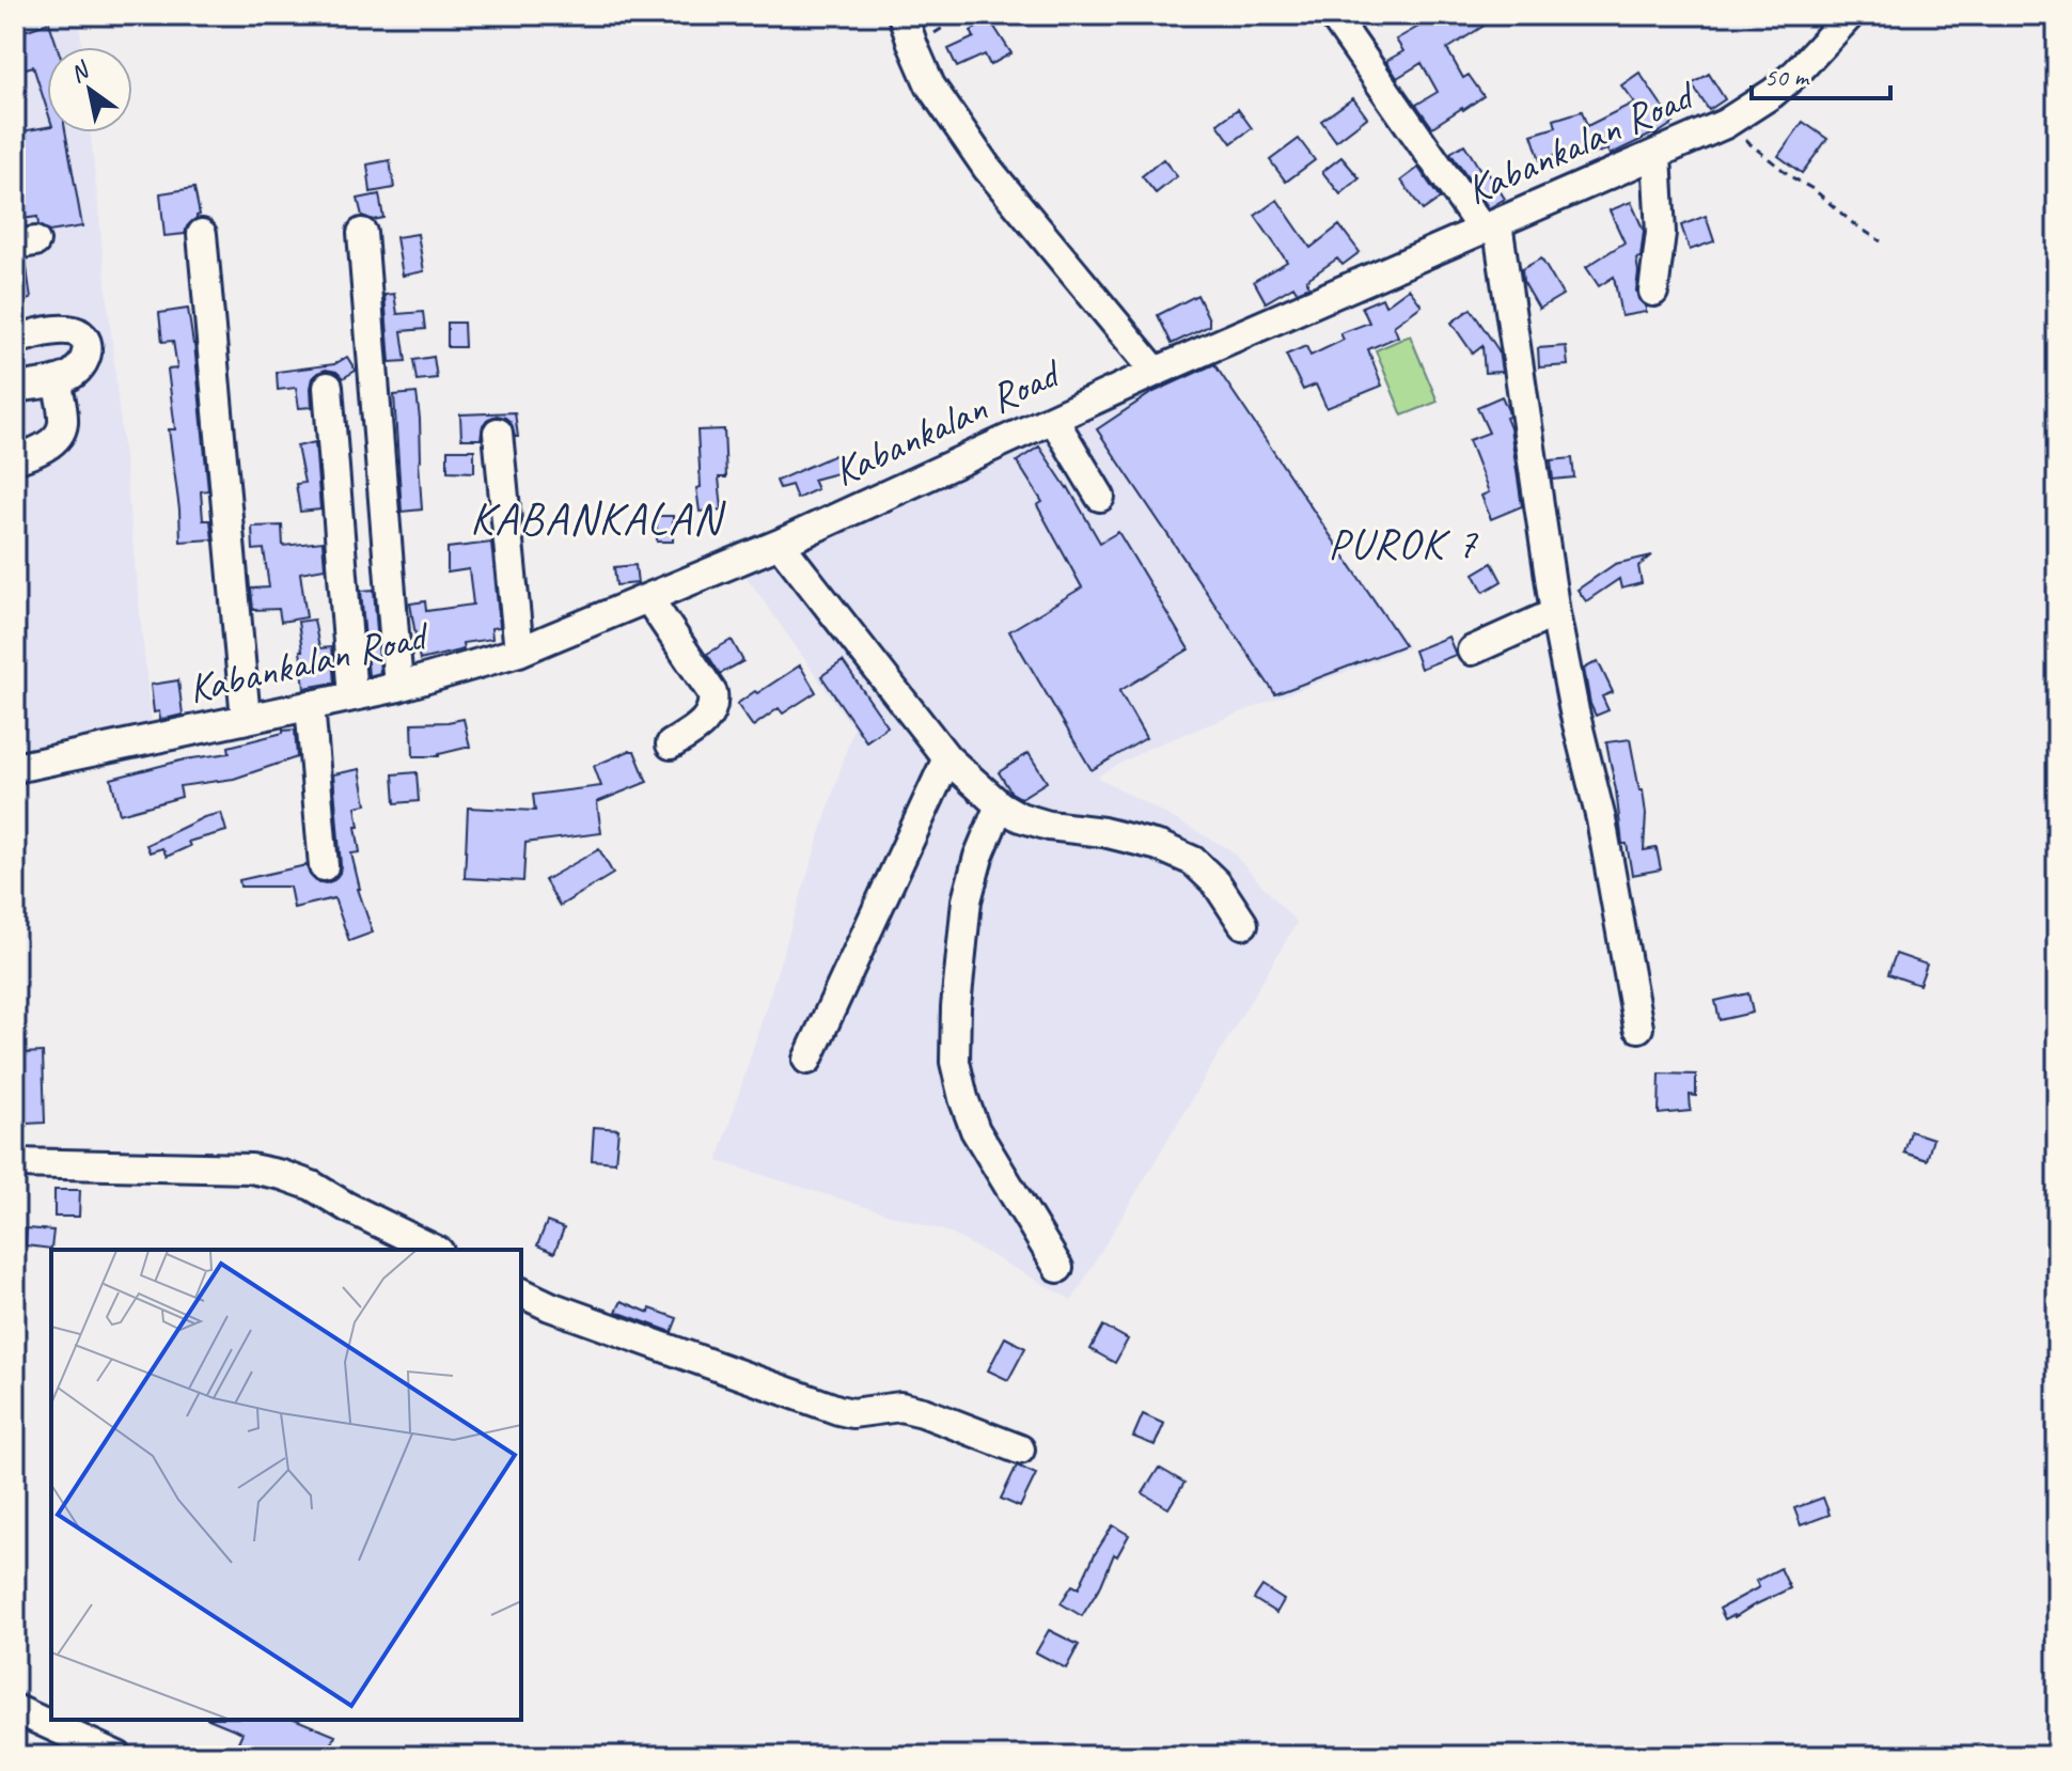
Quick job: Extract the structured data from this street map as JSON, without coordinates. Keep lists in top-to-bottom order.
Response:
{
  "streets": {
    "street": ["Kabankalan Road"]
  },
  "districts": ["KABANKALAN", "PUROK 7"],
  "scale_bar": "50 m",
  "north": "top left"
}
